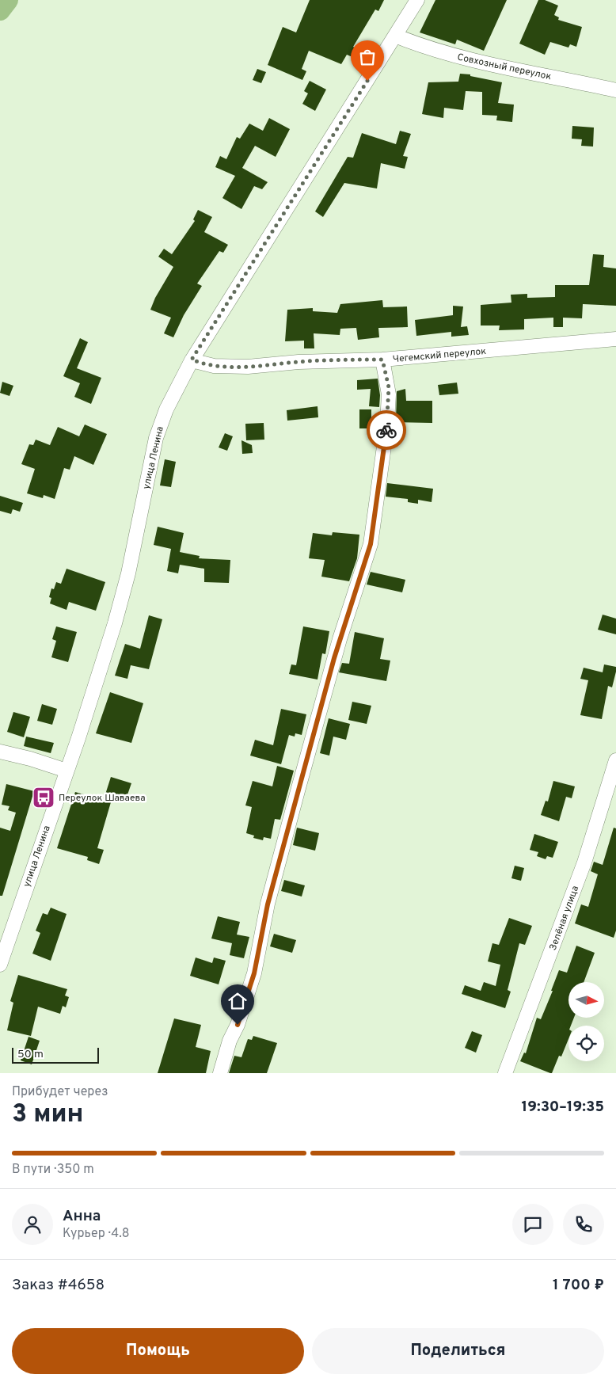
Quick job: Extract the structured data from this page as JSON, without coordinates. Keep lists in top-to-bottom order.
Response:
{
  "streets": {
    "street": [
      "Совхозный переулок",
      "Чегемский переулок",
      "улица Ленина",
      "Зелёная улица"
    ]
  },
  "crossings": [
    ["Совхозный переулок", "улица Ленина"],
    ["Чегемский переулок", "улица Ленина"]
  ],
  "places": {
    "bus stop": ["Переулок Шаваева"]
  },
  "scale_bar": "50 m",
  "north": "right",
  "page": {
    "scale": "50 m",
    "heading": ["3 мин", "Прибудет через", "19:30–19:35"],
    "panel": [
      "Анна",
      "Курьер · 4.8",
      "Заказ #4658",
      "1 700 ₽"
    ],
    "bar": "В пути · 350 m",
    "buttons": ["Помощь", "Поделиться"]
  }
}
